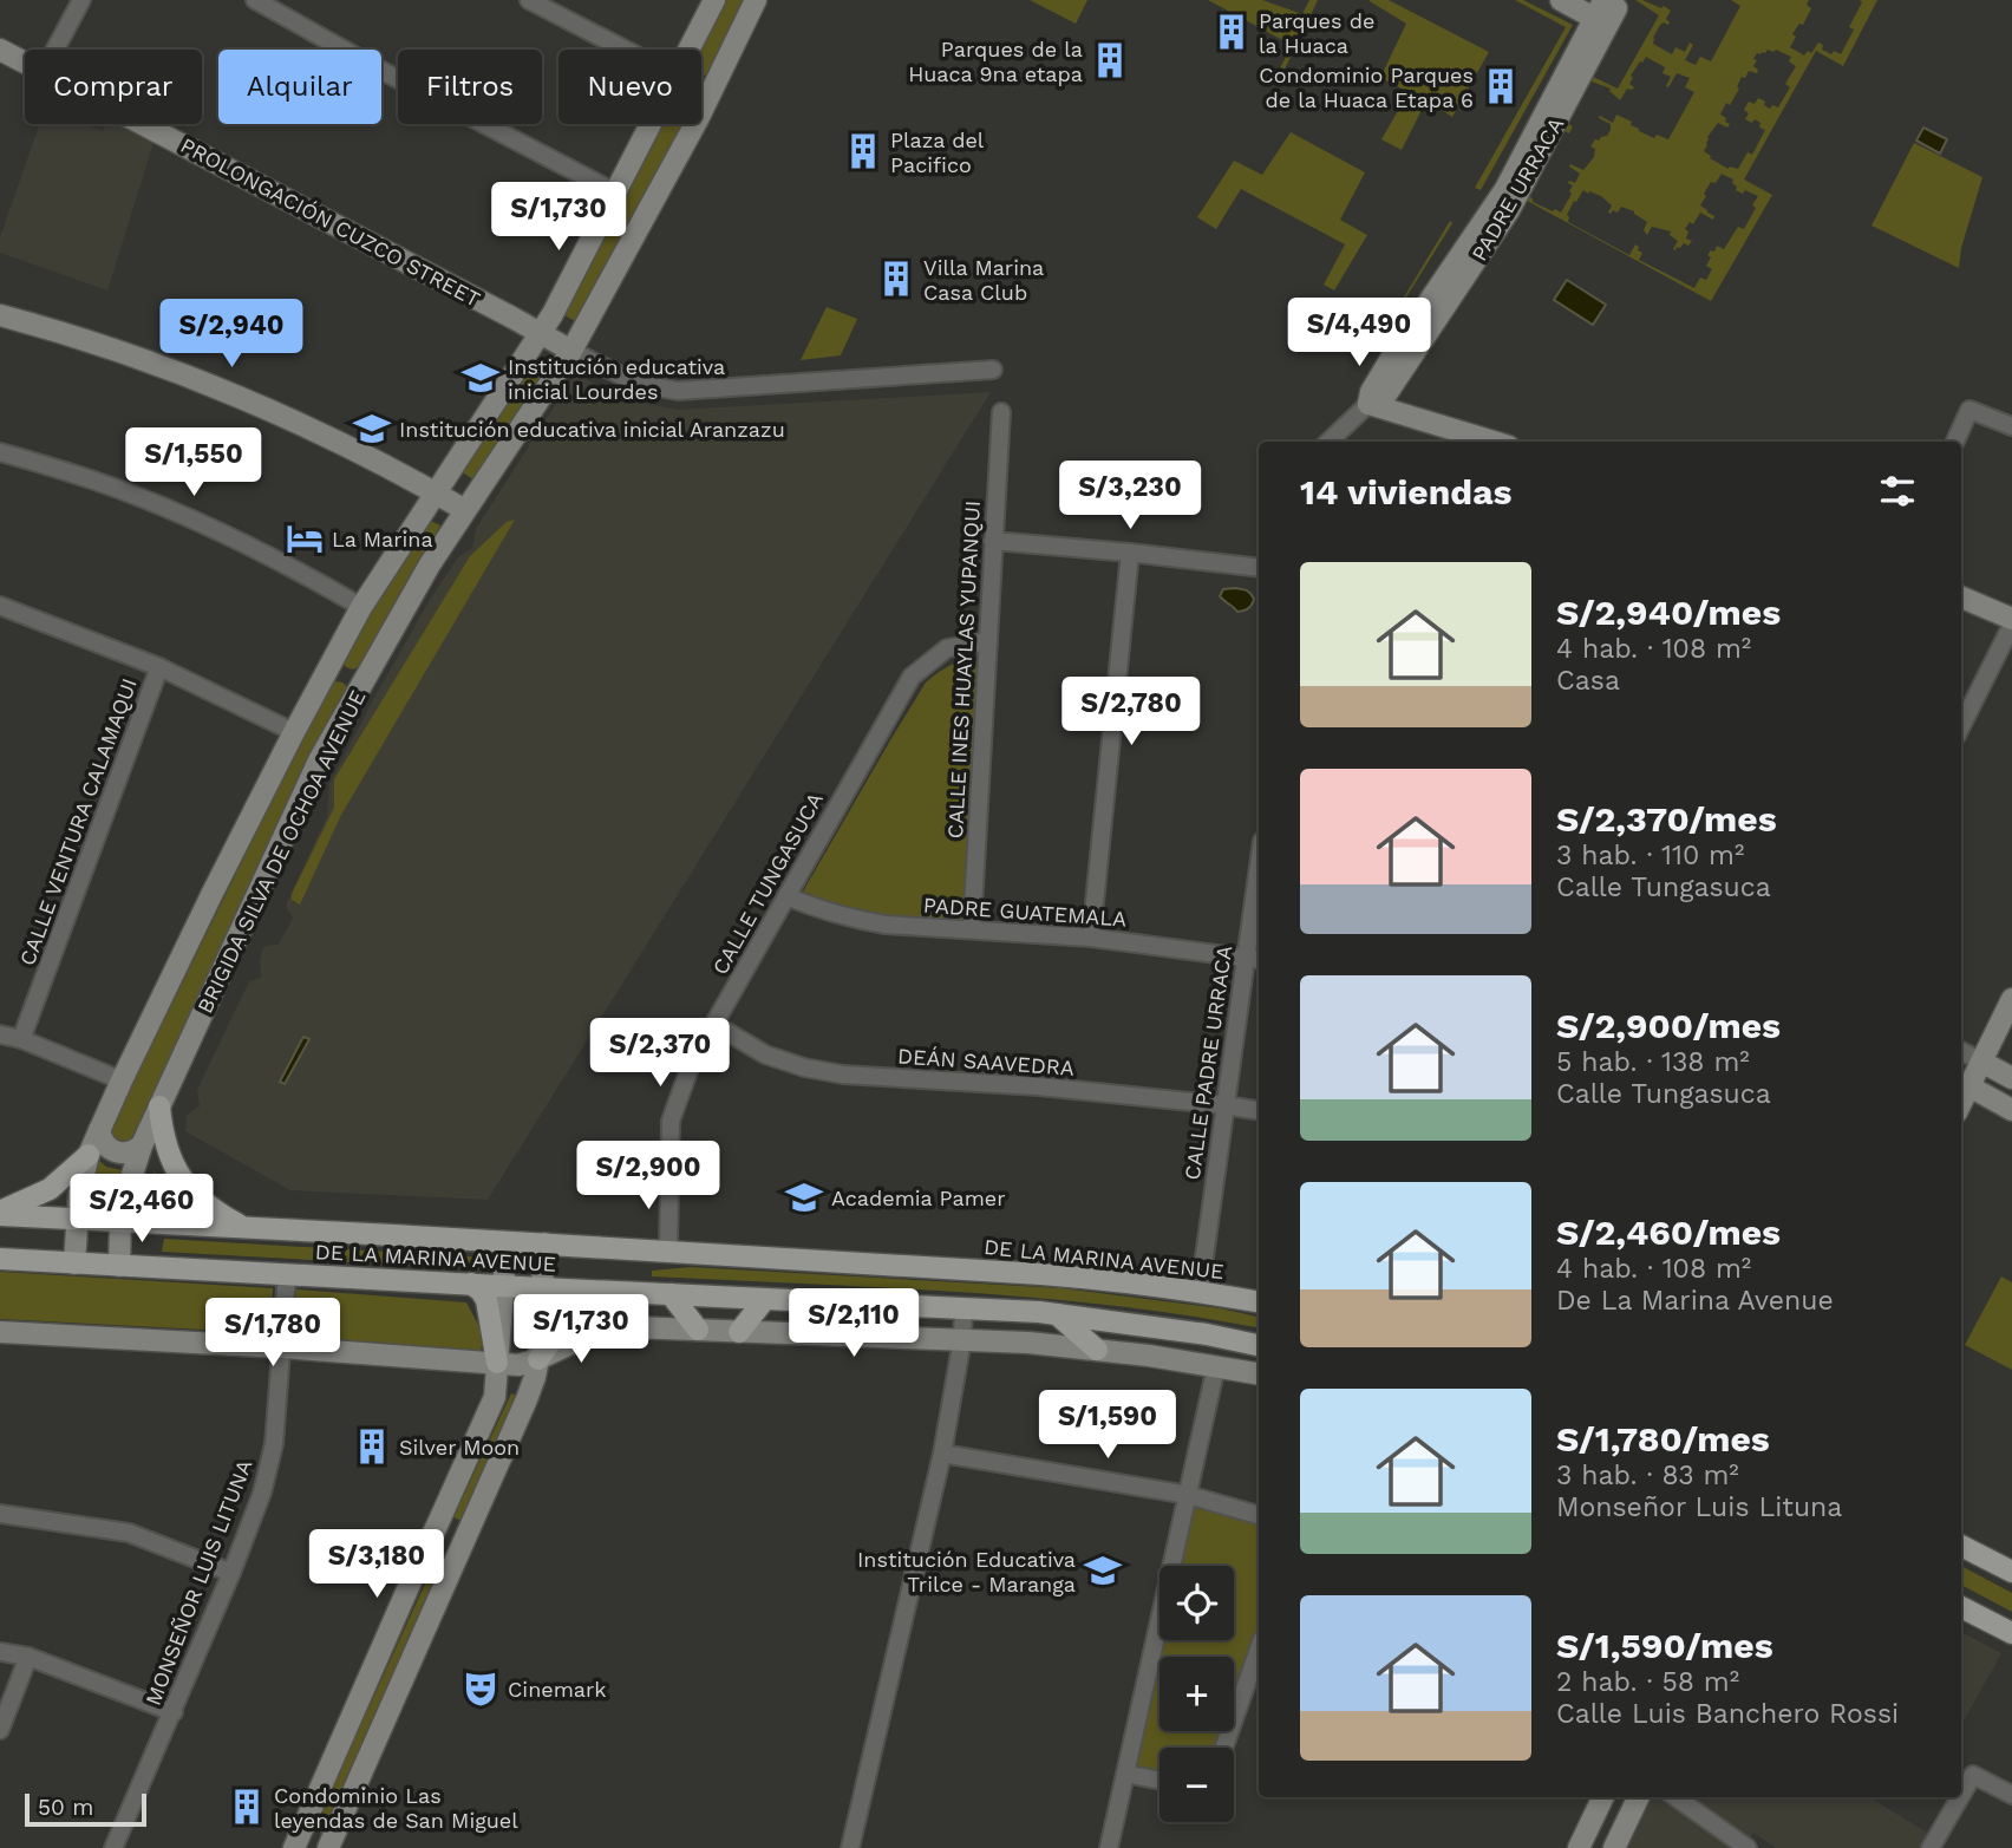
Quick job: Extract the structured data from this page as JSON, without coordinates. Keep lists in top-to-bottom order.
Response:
{
  "streets": {
    "main road": ["DE LA MARINA AVENUE"],
    "street": [
      "PADRE URRACA",
      "PROLONGACIÓN CUZCO STREET",
      "CALLE INES HUAYLAS YUPANQUI",
      "CALLE VENTURA CALAMAQUI",
      "BRIGIDA SILVA DE OCHOA AVENUE",
      "CALLE TUNGASUCA",
      "PADRE GUATEMALA",
      "DEÁN SAAVEDRA",
      "CALLE PADRE URRACA",
      "MONSEÑOR LUIS LITUNA"
    ]
  },
  "crossings": [
    ["PROLONGACIÓN CUZCO STREET", "BRIGIDA SILVA DE OCHOA AVENUE"],
    ["CALLE INES HUAYLAS YUPANQUI", "CALLE TUNGASUCA"],
    ["CALLE INES HUAYLAS YUPANQUI", "PADRE GUATEMALA"],
    ["BRIGIDA SILVA DE OCHOA AVENUE", "DE LA MARINA AVENUE"],
    ["CALLE TUNGASUCA", "PADRE GUATEMALA"],
    ["CALLE TUNGASUCA", "DEÁN SAAVEDRA"],
    ["CALLE TUNGASUCA", "DE LA MARINA AVENUE"],
    ["PADRE GUATEMALA", "CALLE PADRE URRACA"],
    ["DEÁN SAAVEDRA", "CALLE PADRE URRACA"],
    ["CALLE PADRE URRACA", "DE LA MARINA AVENUE"],
    ["DE LA MARINA AVENUE", "MONSEÑOR LUIS LITUNA"]
  ],
  "places": {
    "building": [
      "Parques de la Huaca",
      "Parques de la Huaca 9na etapa",
      "Condominio Parques de la Huaca Etapa 6",
      "Plaza del Pacifico",
      "Villa Marina Casa Club",
      "Silver Moon",
      "Condominio Las leyendas de San Miguel"
    ],
    "school or university": [
      "Institución educativa inicial Lourdes",
      "Institución educativa inicial Aranzazu",
      "Academia Pamer",
      "Institución Educativa Trilce - Maranga"
    ],
    "hotel": ["La Marina"],
    "theatre": ["Cinemark"]
  },
  "scale_bar": "50 m",
  "page": {
    "chip": [
      "Comprar",
      "Alquilar",
      "Filtros",
      "Nuevo"
    ],
    "price": [
      "S/1,730",
      "S/4,490",
      "S/2,940",
      "S/1,550",
      "S/3,230",
      "S/2,780",
      "S/2,370",
      "S/2,900",
      "S/2,460",
      "S/2,110",
      "S/1,730",
      "S/1,780",
      "S/1,590",
      "S/3,180"
    ],
    "heading": "14 viviendas",
    "list": [
      {
        "name": "S/2,940/mes",
        "note": "4 hab. · 108 m² · Casa"
      },
      {
        "name": "S/2,370/mes",
        "note": "3 hab. · 110 m² · Calle Tungasuca"
      },
      {
        "name": "S/2,900/mes",
        "note": "5 hab. · 138 m² · Calle Tungasuca"
      },
      {
        "name": "S/2,460/mes",
        "note": "4 hab. · 108 m² · De La Marina Avenue"
      },
      {
        "name": "S/1,780/mes",
        "note": "3 hab. · 83 m² · Monseñor Luis Lituna"
      },
      {
        "name": "S/1,590/mes",
        "note": "2 hab. · 58 m² · Calle Luis Banchero Rossi"
      }
    ],
    "map_buttons": ["+", "−"],
    "scale": "50 m"
  }
}
